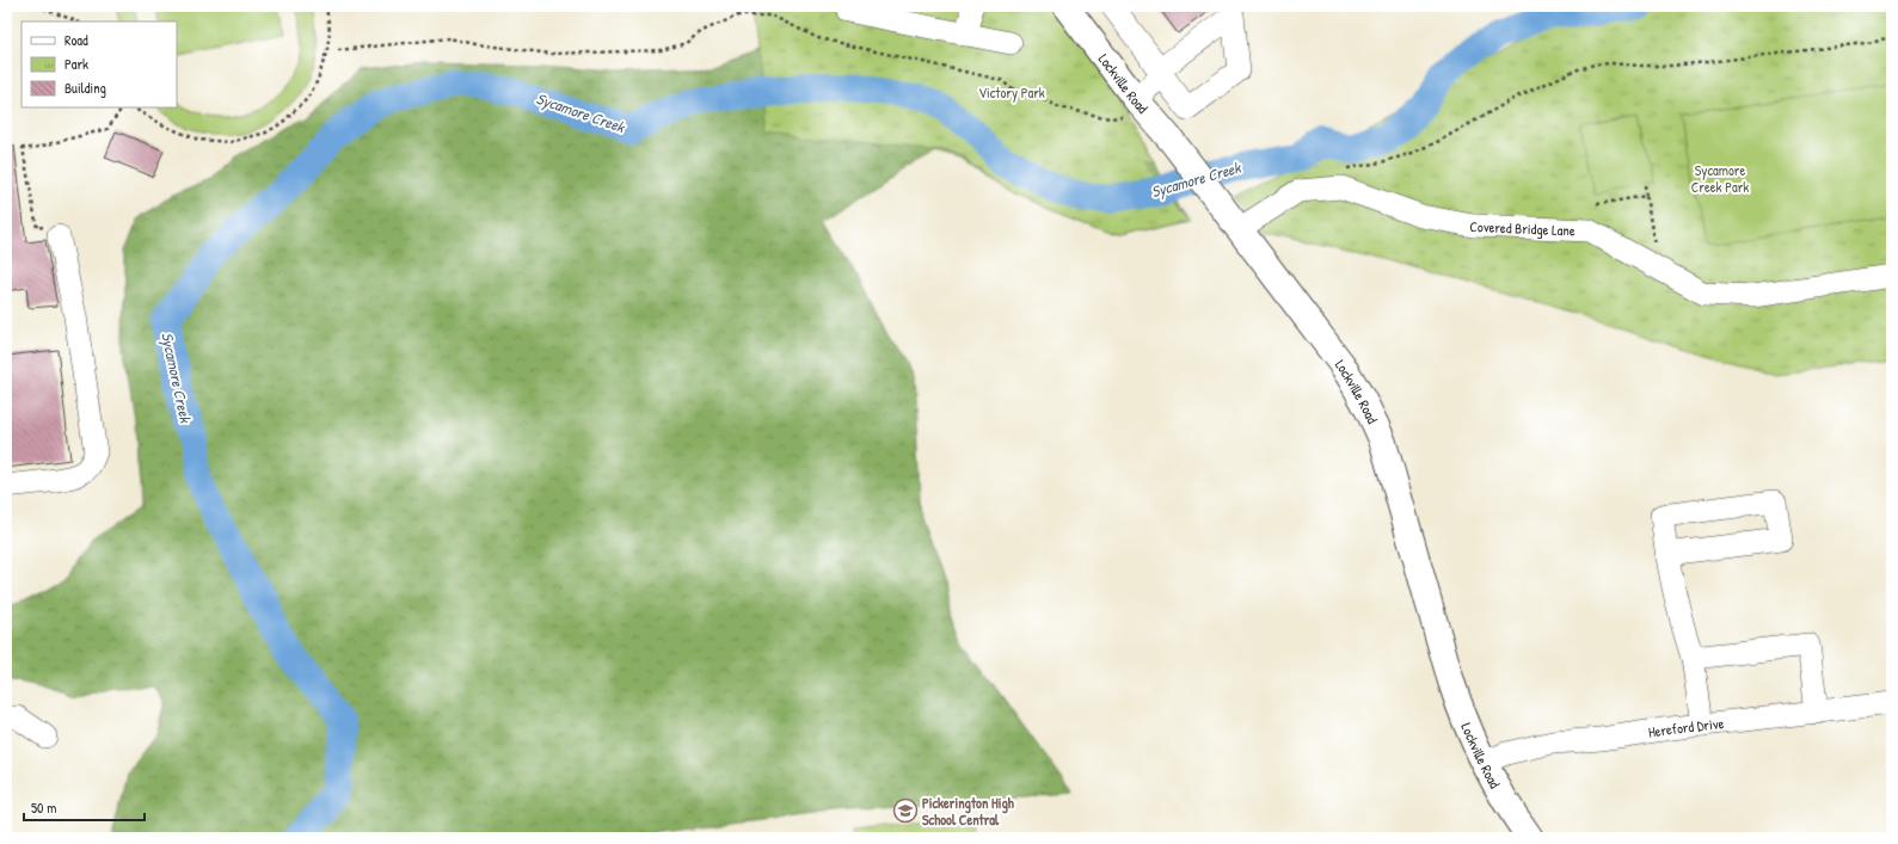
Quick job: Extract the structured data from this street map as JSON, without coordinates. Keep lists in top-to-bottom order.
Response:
{
  "streets": {
    "main road": ["Lockville Road"],
    "street": ["Covered Bridge Lane", "Hereford Drive"]
  },
  "crossings": [
    ["Lockville Road", "Covered Bridge Lane"],
    ["Lockville Road", "Hereford Drive"]
  ],
  "water": ["Sycamore Creek"],
  "parks": ["Victory Park", "Sycamore Creek Park"],
  "places": {
    "school or university": ["Pickerington High School Central"]
  },
  "legend": ["Road", "Park", "Building"],
  "scale_bar": "50 m"
}
